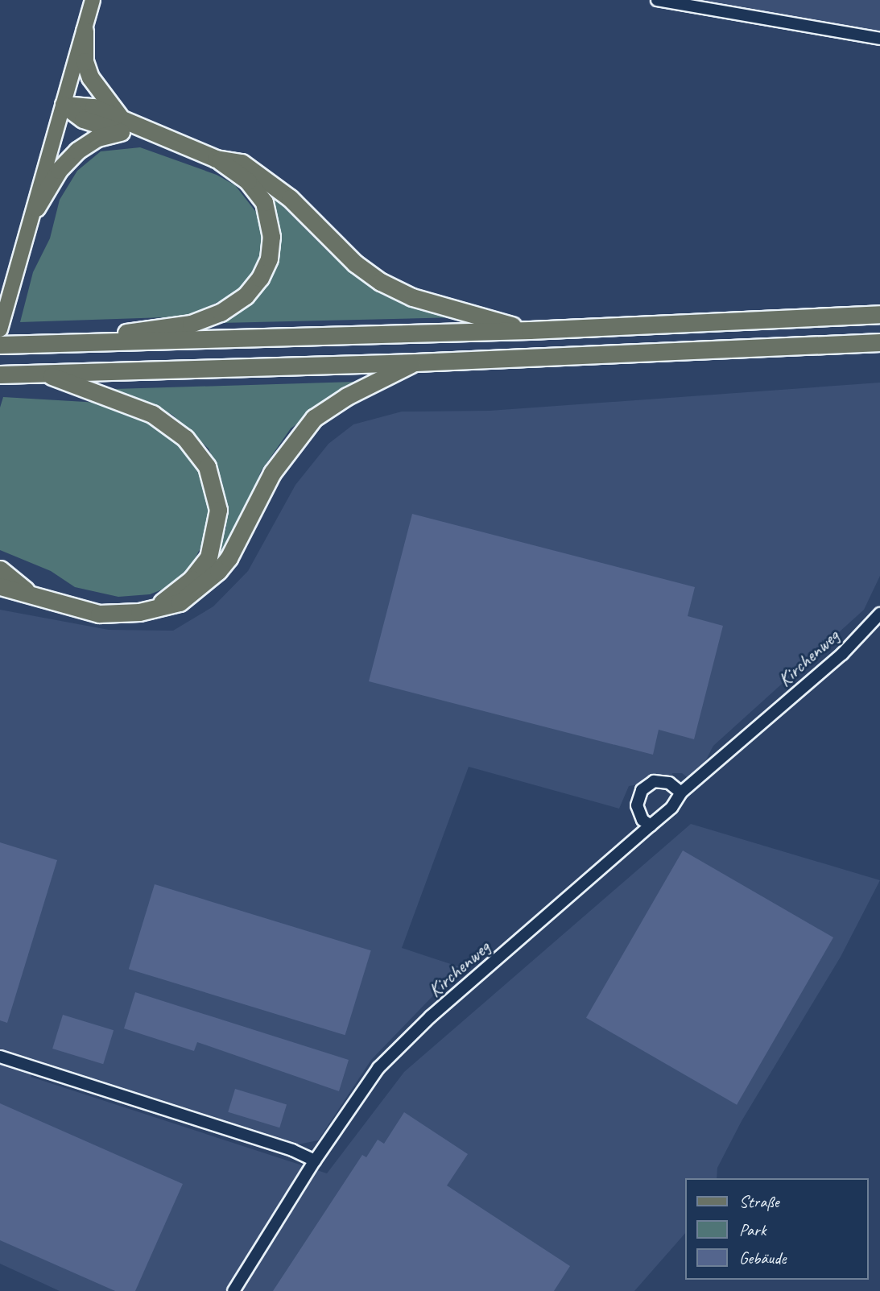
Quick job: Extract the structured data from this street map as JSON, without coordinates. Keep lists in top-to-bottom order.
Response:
{
  "streets": {
    "street": ["Kirchenweg"]
  },
  "legend": ["Straße", "Park", "Gebäude"]
}
